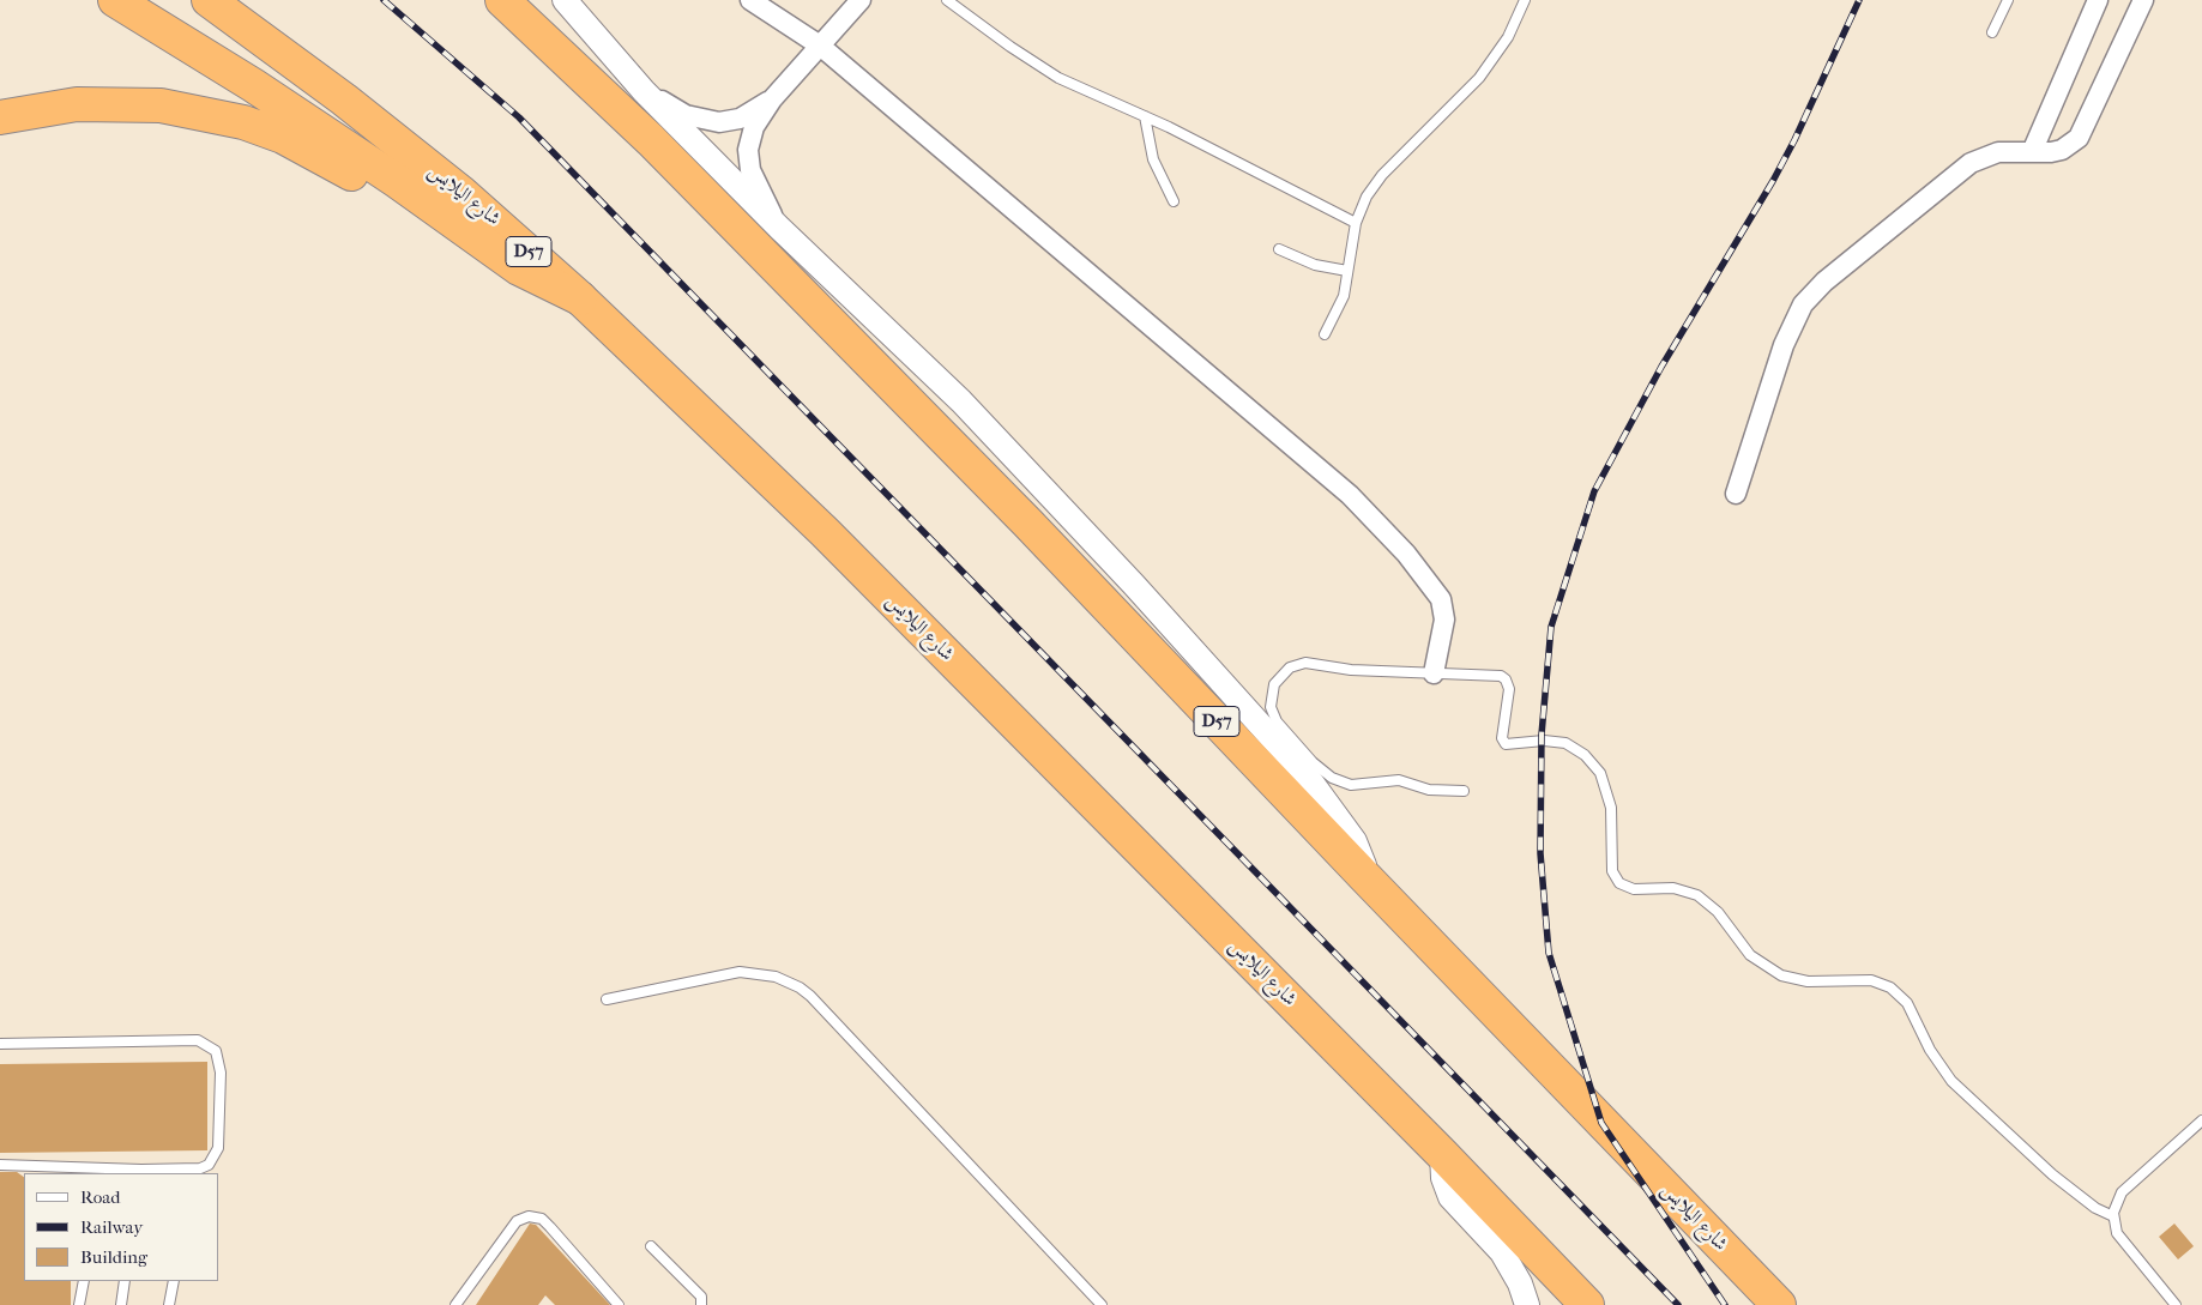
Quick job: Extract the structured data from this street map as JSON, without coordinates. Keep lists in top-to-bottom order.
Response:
{
  "streets": {
    "highway": ["شارع اليلايس", "D57"]
  },
  "legend": ["Road", "Railway", "Building"]
}
